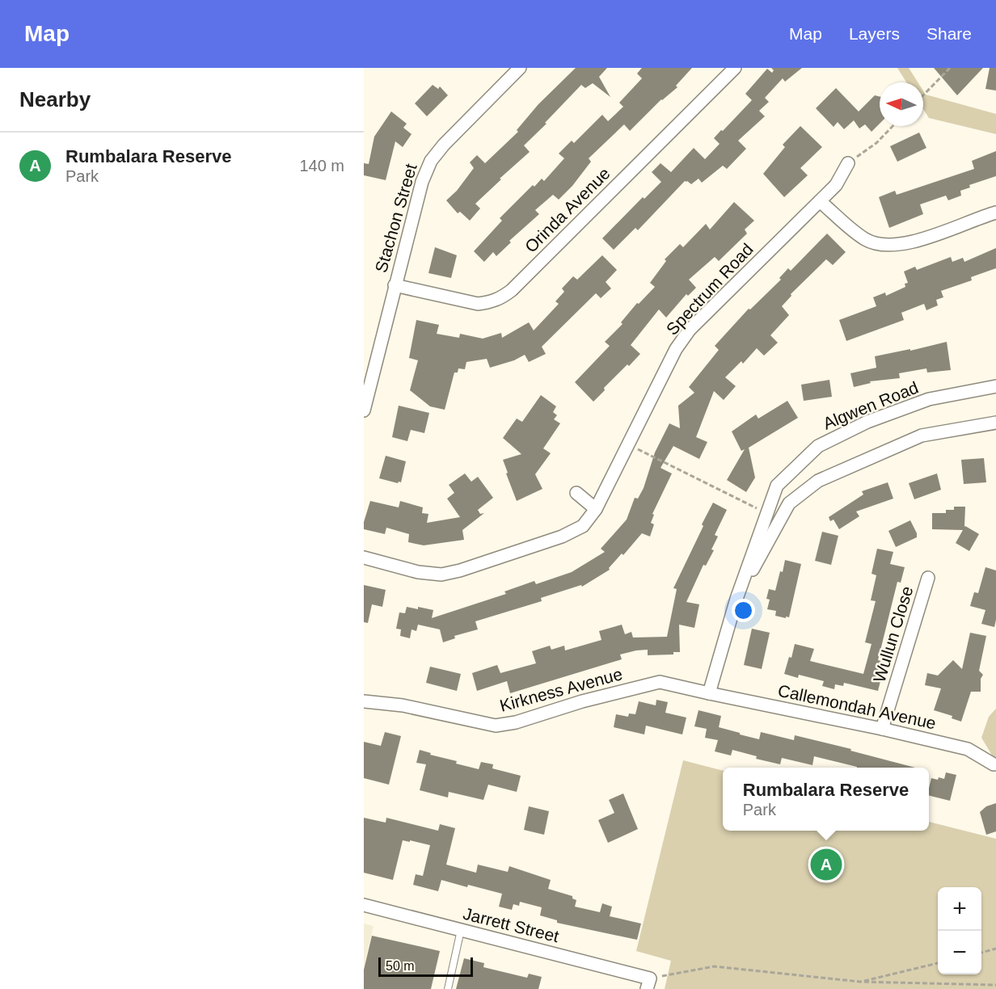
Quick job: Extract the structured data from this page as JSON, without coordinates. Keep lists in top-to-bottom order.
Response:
{
  "streets": {
    "street": [
      "Orinda Avenue",
      "Stachon Street",
      "Spectrum Road",
      "Algwen Road",
      "Wullun Close",
      "Kirkness Avenue",
      "Callemondah Avenue",
      "Jarrett Street"
    ]
  },
  "crossings": [
    ["Orinda Avenue", "Stachon Street"],
    ["Algwen Road", "Kirkness Avenue"],
    ["Algwen Road", "Callemondah Avenue"],
    ["Wullun Close", "Callemondah Avenue"],
    ["Kirkness Avenue", "Callemondah Avenue"]
  ],
  "scale_bar": "50 m",
  "north": "left",
  "page": {
    "header": "Map",
    "nav": ["Map", "Layers", "Share"],
    "heading": "Nearby",
    "list": [
      {
        "mark": "A",
        "name": "Rumbalara Reserve",
        "note": "Park",
        "value": "140 m"
      }
    ],
    "popup": ["Rumbalara Reserve", "Park"],
    "pins": "A",
    "map_buttons": ["+", "−"],
    "scale": "50 m"
  }
}
